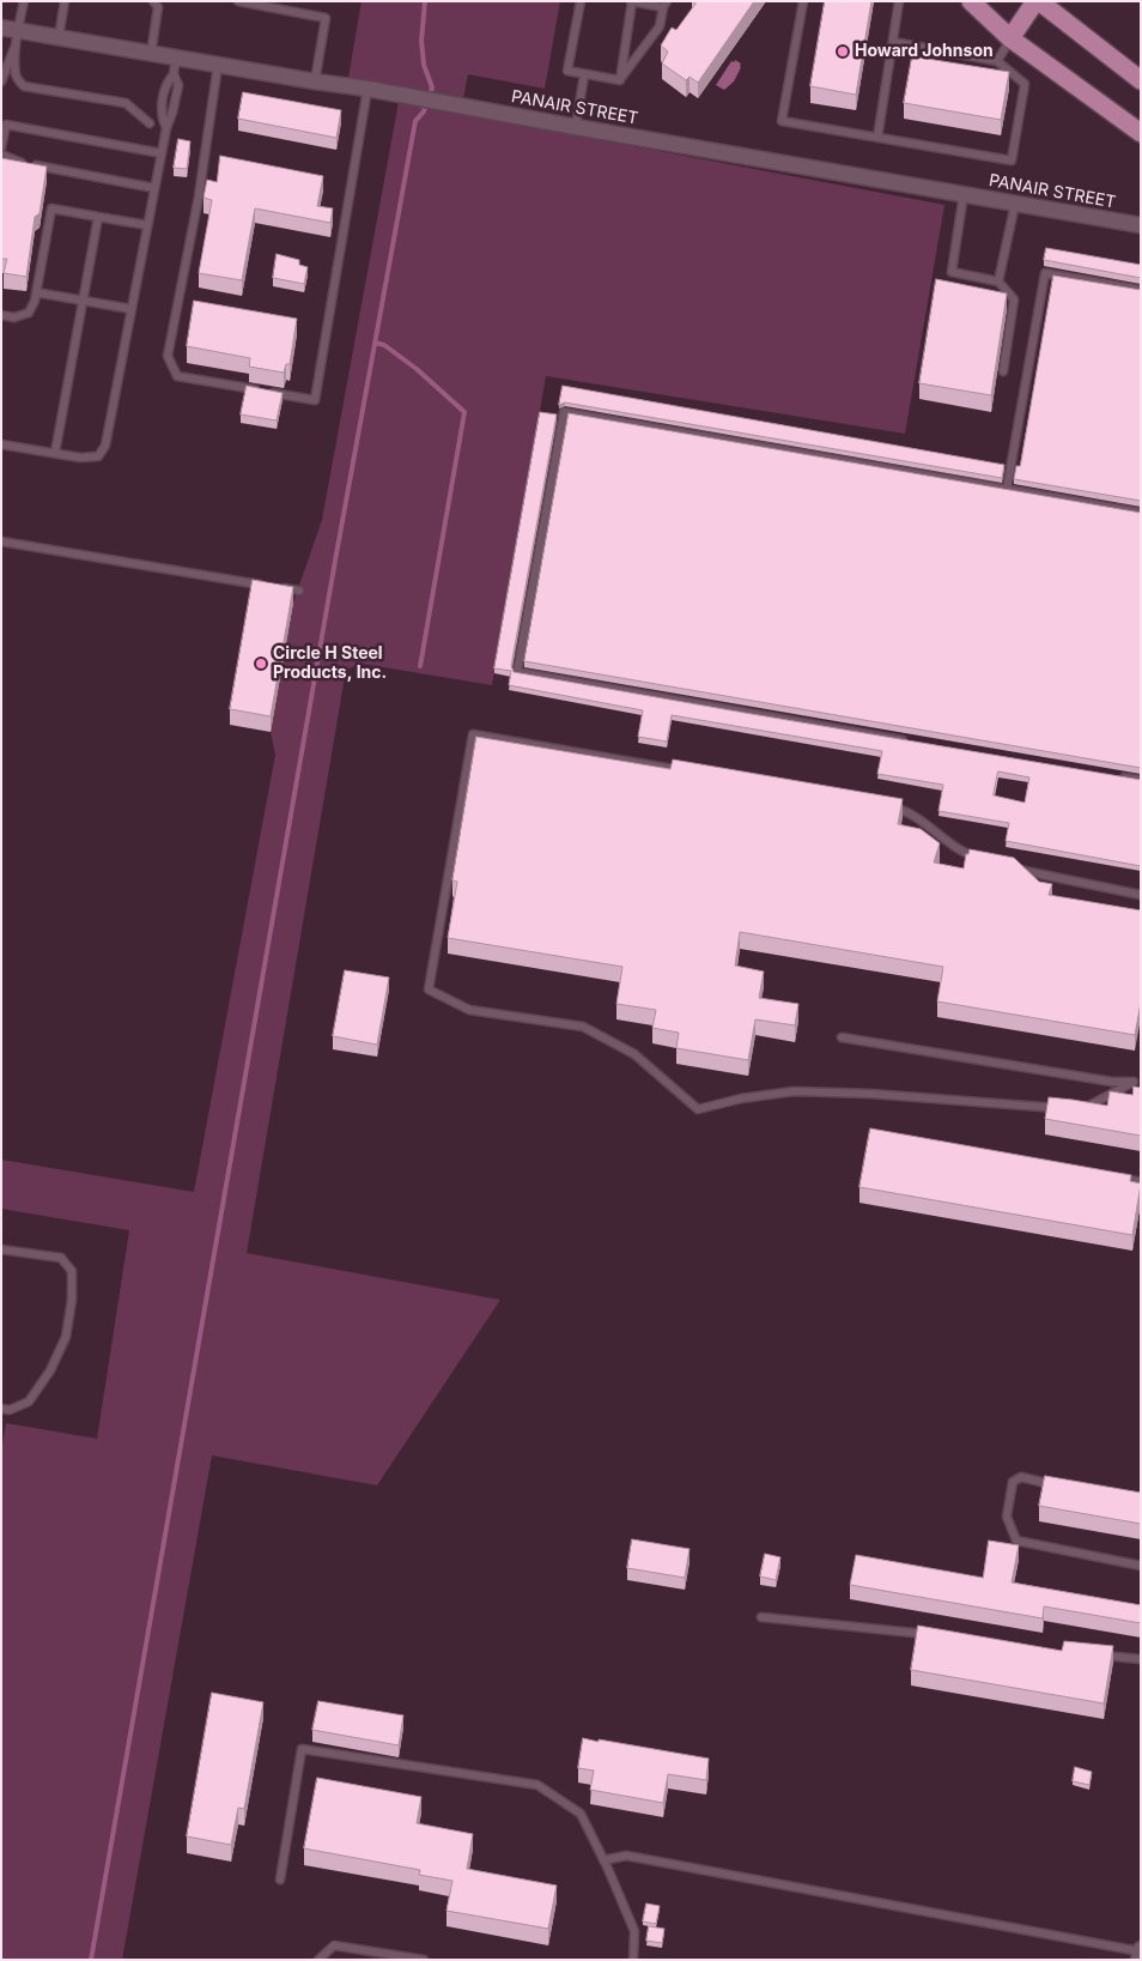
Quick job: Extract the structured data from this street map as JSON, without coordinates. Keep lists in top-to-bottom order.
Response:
{
  "streets": {
    "street": ["PANAIR STREET"]
  },
  "places": ["Howard Johnson", "Circle H Steel Products, Inc."]
}
